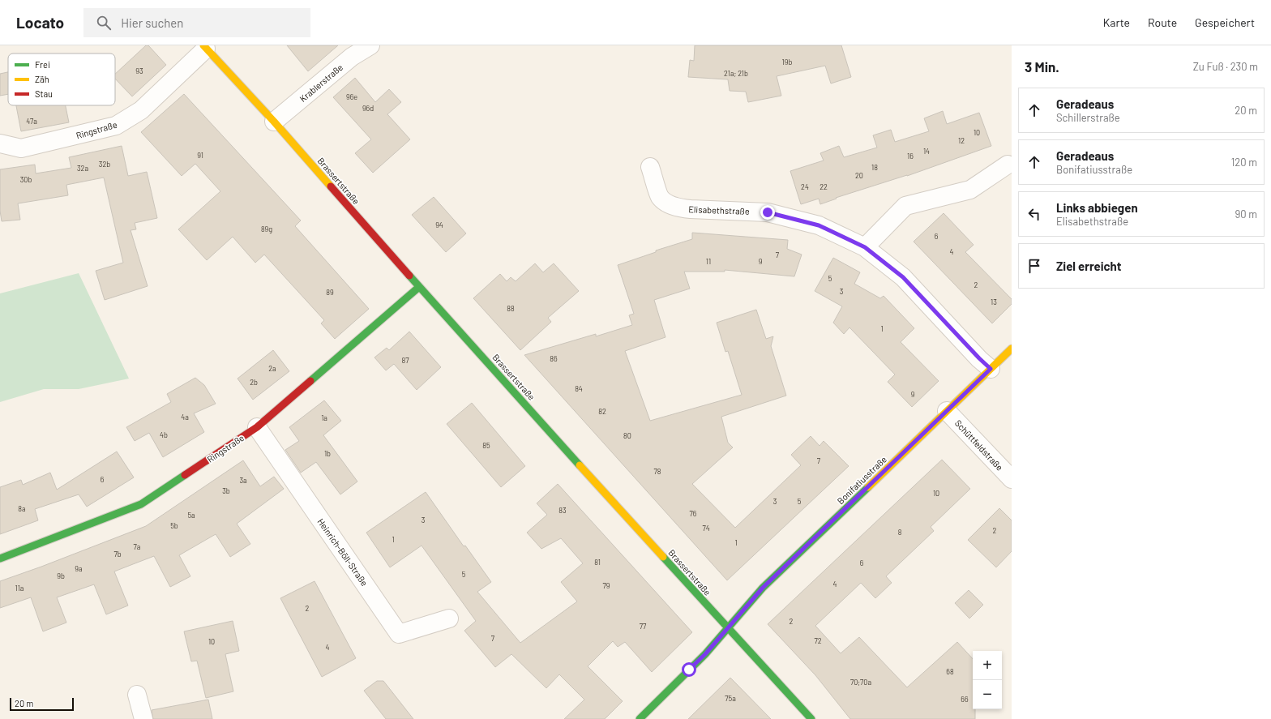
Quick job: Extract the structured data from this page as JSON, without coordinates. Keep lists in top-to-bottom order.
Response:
{
  "streets": {
    "street": [
      "Krablerstraße",
      "Ringstraße",
      "Brassertstraße",
      "Elisabethstraße",
      "Schüttfeldstraße",
      "Bonifatiusstraße",
      "Heinrich-Böll-Straße"
    ]
  },
  "crossings": [
    ["Krablerstraße", "Brassertstraße"],
    ["Ringstraße", "Brassertstraße"],
    ["Ringstraße", "Heinrich-Böll-Straße"],
    ["Brassertstraße", "Bonifatiusstraße"],
    ["Elisabethstraße", "Bonifatiusstraße"],
    ["Schüttfeldstraße", "Bonifatiusstraße"]
  ],
  "house_numbers": [
    "19b",
    "93",
    "21a; 21b",
    "96e",
    "96d",
    "47a",
    "10",
    "12",
    "14",
    "91",
    "16",
    "32b",
    "18",
    "32a",
    "20",
    "30b",
    "24",
    "22",
    "94",
    "89g",
    "6",
    "4",
    "7",
    "11",
    "9",
    "5",
    "2",
    "3",
    "89",
    "13",
    "88",
    "1",
    "86",
    "87",
    "2a",
    "2b",
    "84",
    "9",
    "82",
    "4a",
    "1a",
    "4b",
    "80",
    "85",
    "1b",
    "7",
    "78",
    "6",
    "3a",
    "3b",
    "10",
    "3",
    "5",
    "8a",
    "83",
    "76",
    "5a",
    "3",
    "5b",
    "74",
    "2",
    "8",
    "1",
    "1",
    "7a",
    "7b",
    "81",
    "6",
    "9a",
    "5",
    "9b",
    "4",
    "79",
    "11a",
    "2",
    "2",
    "77",
    "7",
    "72",
    "10",
    "4",
    "68",
    "70;70a",
    "75a",
    "66"
  ],
  "legend": ["Frei", "Zäh", "Stau"],
  "scale_bar": "20 m",
  "page": {
    "header": "Locato",
    "search": "Hier suchen",
    "nav": ["Karte", "Route", "Gespeichert"],
    "heading": ["3 Min.", "Zu Fuß · 230 m"],
    "list": [
      ["Geradeaus", "Schillerstraße", "20 m"],
      ["Geradeaus", "Bonifatiusstraße", "120 m"],
      ["Links abbiegen", "Elisabethstraße", "90 m"],
      "Ziel erreicht"
    ],
    "map_buttons": ["+", "−"],
    "scale": "20 m"
  }
}
